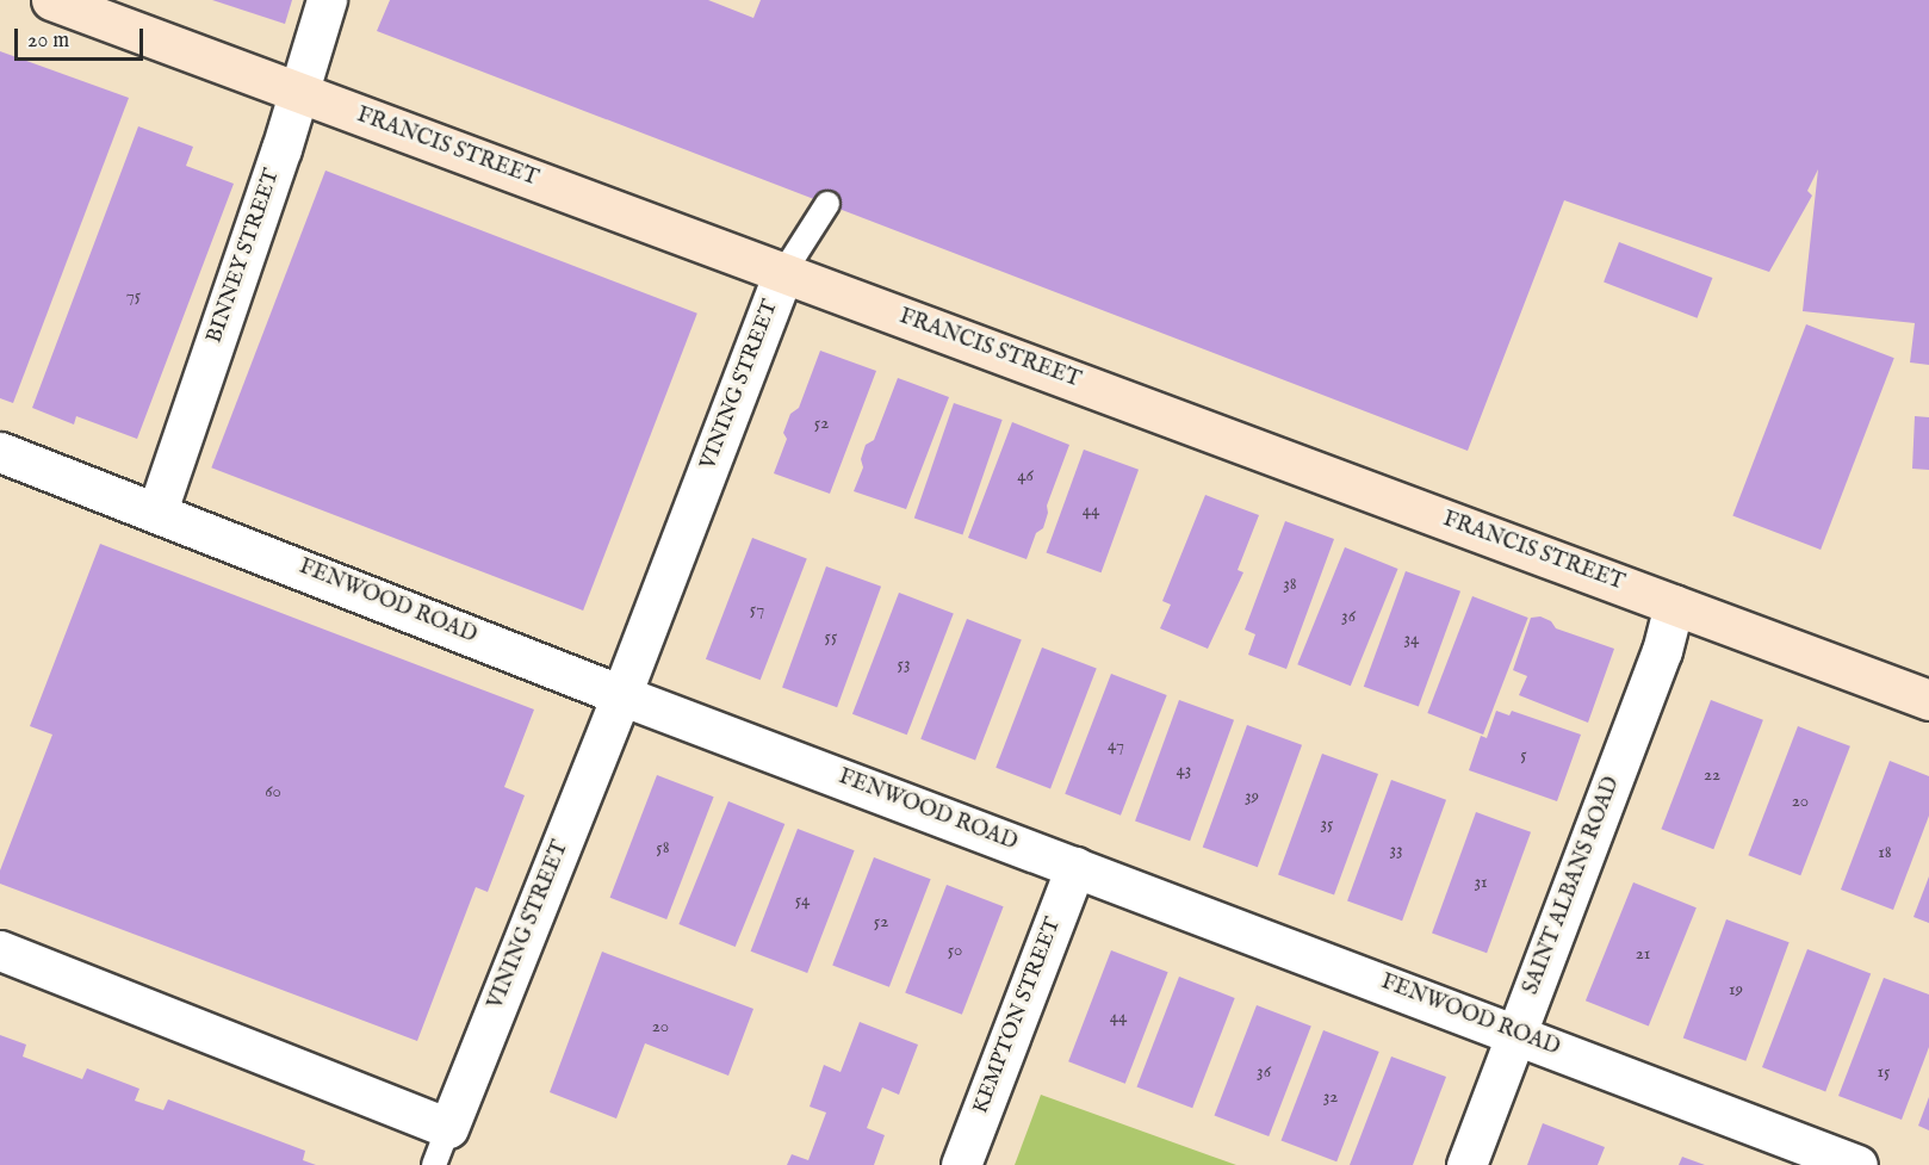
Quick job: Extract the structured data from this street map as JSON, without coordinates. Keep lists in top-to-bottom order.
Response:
{
  "streets": {
    "main road": ["FRANCIS STREET"],
    "street": [
      "BINNEY STREET",
      "VINING STREET",
      "FENWOOD ROAD",
      "SAINT ALBANS ROAD",
      "KEMPTON STREET"
    ]
  },
  "crossings": [
    ["FRANCIS STREET", "BINNEY STREET"],
    ["FRANCIS STREET", "VINING STREET"],
    ["FRANCIS STREET", "SAINT ALBANS ROAD"],
    ["BINNEY STREET", "FENWOOD ROAD"],
    ["VINING STREET", "FENWOOD ROAD"],
    ["FENWOOD ROAD", "SAINT ALBANS ROAD"],
    ["FENWOOD ROAD", "KEMPTON STREET"]
  ],
  "house_numbers": [
    "75",
    "52",
    "46",
    "44",
    "38",
    "57",
    "36",
    "55",
    "34",
    "53",
    "47",
    "5",
    "43",
    "22",
    "60",
    "39",
    "20",
    "35",
    "58",
    "33",
    "18",
    "31",
    "54",
    "52",
    "50",
    "21",
    "19",
    "44",
    "20",
    "36",
    "15",
    "32"
  ],
  "scale_bar": "20 m"
}
